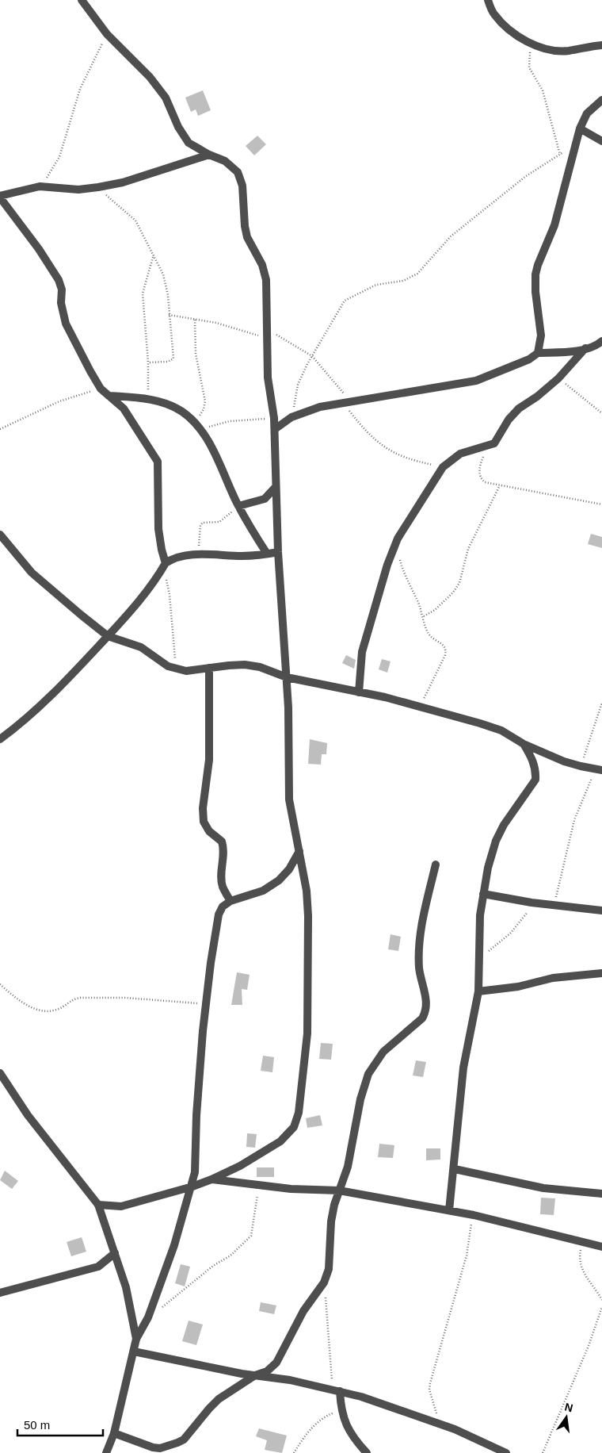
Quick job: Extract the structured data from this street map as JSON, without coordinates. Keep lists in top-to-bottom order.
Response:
{
  "scale_bar": "50 m",
  "north": "top"
}
